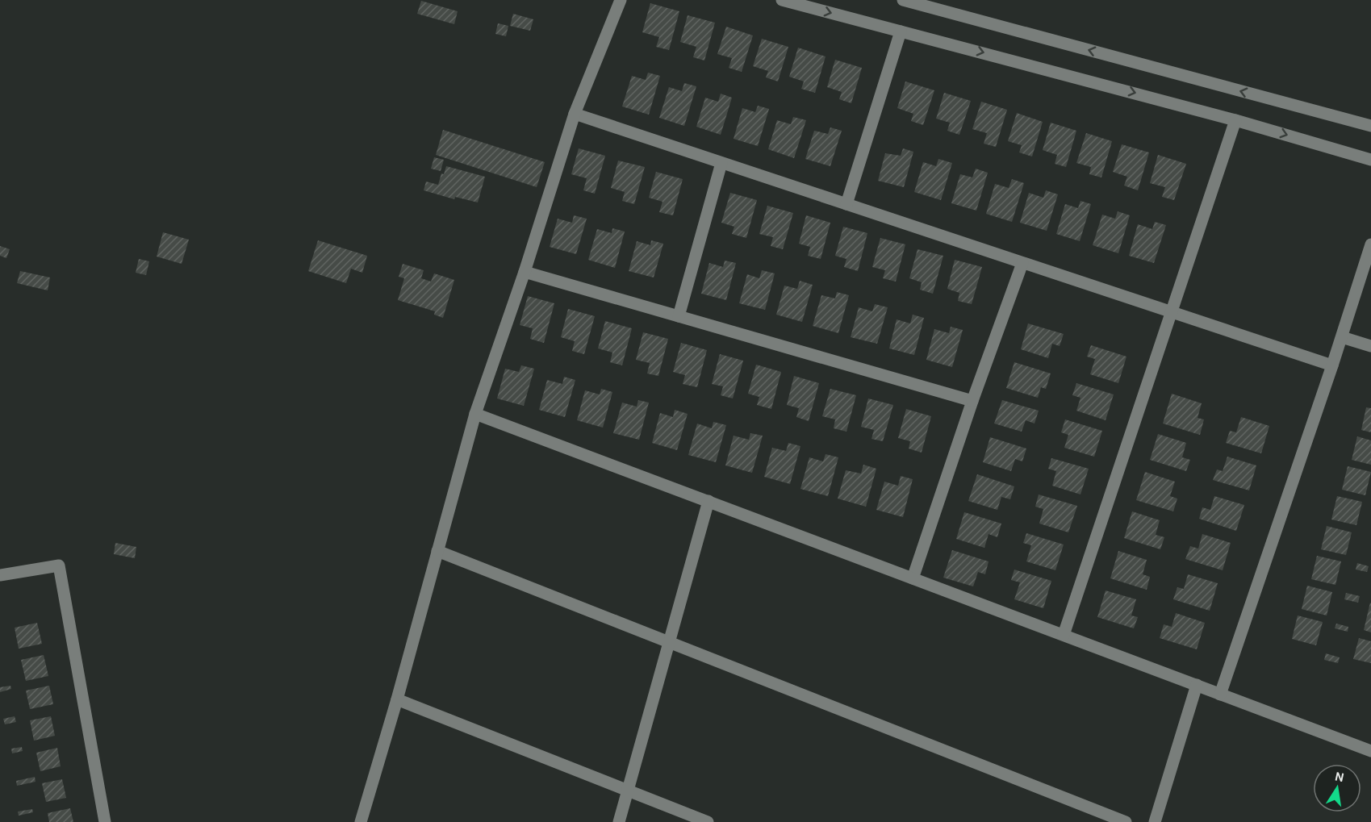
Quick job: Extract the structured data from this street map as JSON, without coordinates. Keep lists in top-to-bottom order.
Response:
{
  "north": "top"
}
